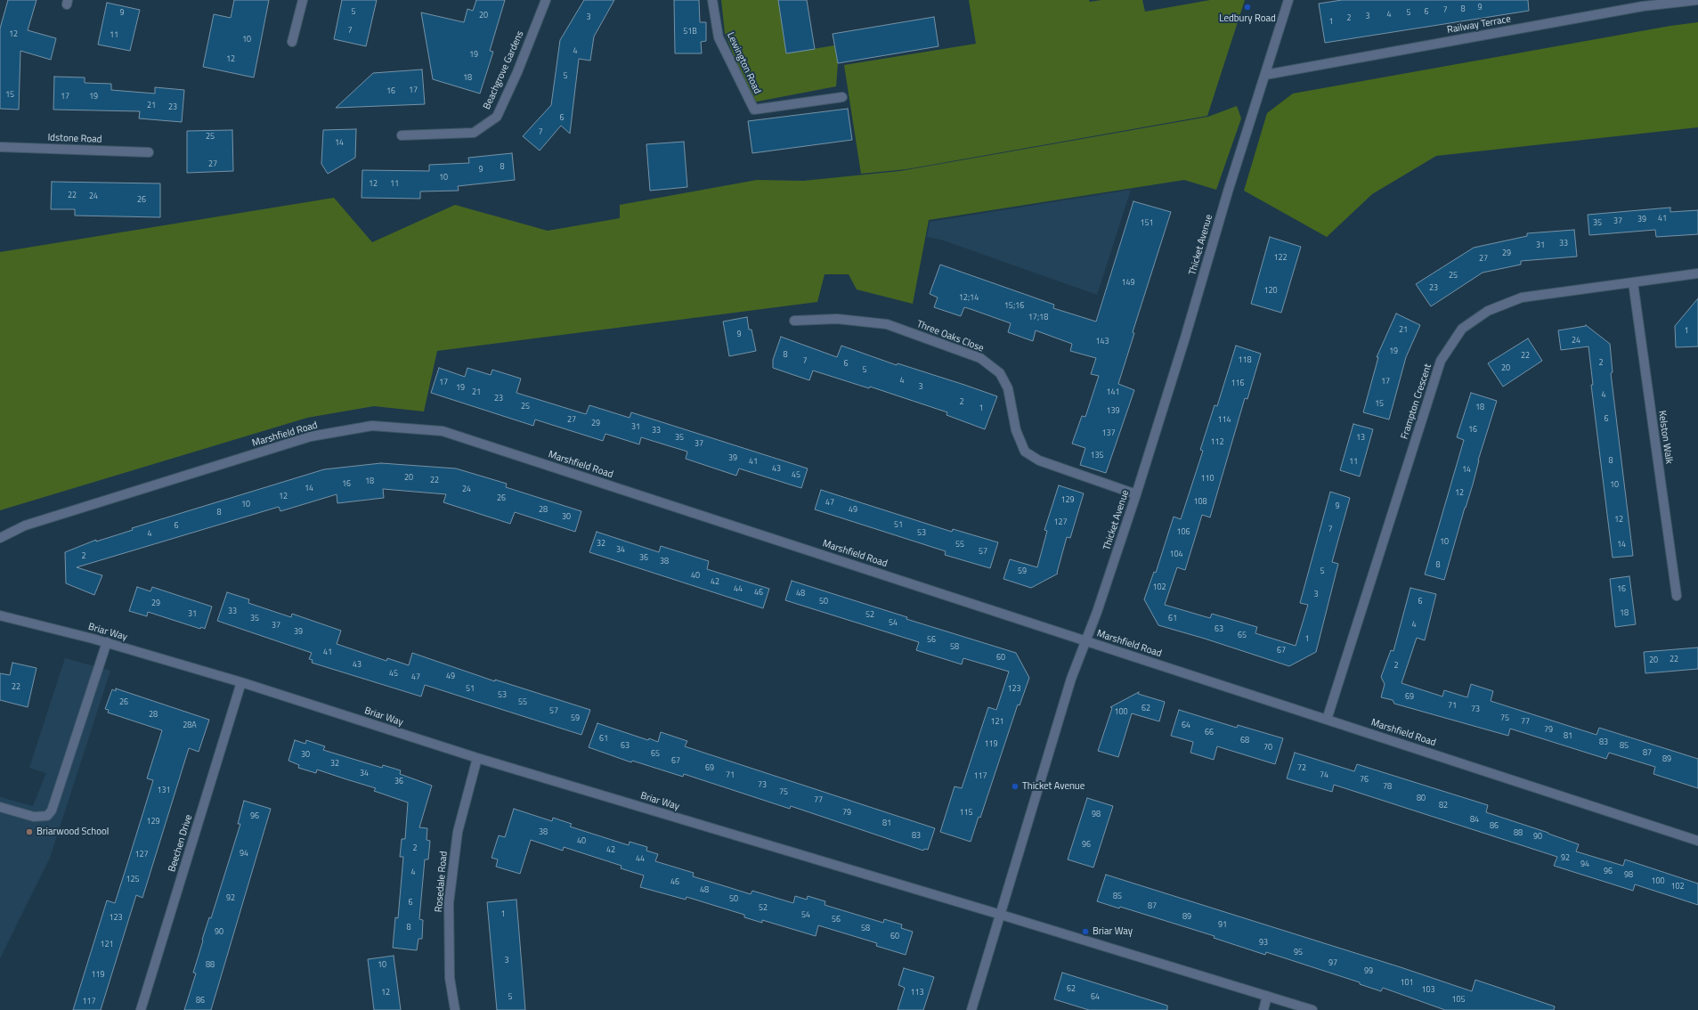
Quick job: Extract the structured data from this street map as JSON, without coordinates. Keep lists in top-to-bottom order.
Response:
{
  "streets": {
    "street": [
      "Railway Terrace",
      "Lewington Road",
      "Beachgrove Gardens",
      "Idstone Road",
      "Thicket Avenue",
      "Three Oaks Close",
      "Frampton Crescent",
      "Marshfield Road",
      "Kelston Walk",
      "Briar Way",
      "Beechen Drive",
      "Rosedale Road"
    ]
  },
  "crossings": [
    ["Railway Terrace", "Thicket Avenue"],
    ["Thicket Avenue", "Three Oaks Close"],
    ["Thicket Avenue", "Marshfield Road"],
    ["Thicket Avenue", "Briar Way"],
    ["Frampton Crescent", "Marshfield Road"],
    ["Frampton Crescent", "Kelston Walk"],
    ["Briar Way", "Beechen Drive"],
    ["Briar Way", "Rosedale Road"]
  ],
  "places": [
    "Ledbury Road",
    "Thicket Avenue",
    "Briarwood School",
    "Briar Way"
  ],
  "house_numbers": [
    "9",
    "8",
    "7",
    "5",
    "6",
    "9",
    "5",
    "4",
    "20",
    "3",
    "3",
    "2",
    "1",
    "7",
    "51B",
    "12",
    "11",
    "10",
    "4",
    "19",
    "12",
    "5",
    "18",
    "17",
    "16",
    "15",
    "17",
    "19",
    "21",
    "23",
    "6",
    "7",
    "25",
    "14",
    "27",
    "8",
    "9",
    "10",
    "12",
    "11",
    "22",
    "24",
    "26",
    "41",
    "39",
    "37",
    "151",
    "35",
    "33",
    "31",
    "29",
    "122",
    "27",
    "25",
    "149",
    "23",
    "120",
    "12;14",
    "15;16",
    "17;18",
    "21",
    "1",
    "9",
    "24",
    "143",
    "19",
    "8",
    "22",
    "118",
    "7",
    "2",
    "6",
    "20",
    "5",
    "4",
    "17",
    "17",
    "116",
    "3",
    "19",
    "21",
    "141",
    "4",
    "23",
    "2",
    "15",
    "25",
    "18",
    "1",
    "139",
    "6",
    "27",
    "114",
    "29",
    "31",
    "16",
    "33",
    "137",
    "35",
    "13",
    "112",
    "37",
    "135",
    "39",
    "8",
    "41",
    "11",
    "43",
    "14",
    "45",
    "20",
    "110",
    "22",
    "18",
    "16",
    "10",
    "14",
    "24",
    "12",
    "12",
    "26",
    "129",
    "108",
    "47",
    "10",
    "9",
    "28",
    "49",
    "8",
    "30",
    "12",
    "127",
    "51",
    "6",
    "7",
    "106",
    "53",
    "4",
    "10",
    "32",
    "55",
    "14",
    "34",
    "57",
    "104",
    "2",
    "36",
    "38",
    "8",
    "59",
    "5",
    "40",
    "42",
    "102",
    "44",
    "16",
    "46",
    "48",
    "3",
    "50",
    "6",
    "29",
    "33",
    "18",
    "31",
    "52",
    "35",
    "61",
    "54",
    "4",
    "37",
    "63",
    "39",
    "65",
    "1",
    "56",
    "58",
    "67",
    "41",
    "60",
    "22",
    "20",
    "43",
    "2",
    "45",
    "49",
    "47",
    "22",
    "51",
    "123",
    "53",
    "69",
    "26",
    "55",
    "71",
    "62",
    "73",
    "57",
    "100",
    "28",
    "59",
    "75",
    "121",
    "77",
    "28A",
    "64",
    "79",
    "66",
    "81",
    "61",
    "68",
    "83",
    "119",
    "63",
    "85",
    "70",
    "87",
    "65",
    "30",
    "89",
    "67",
    "32",
    "69",
    "72",
    "34",
    "71",
    "74",
    "117",
    "76",
    "36",
    "73",
    "78",
    "131",
    "75",
    "80",
    "77",
    "82",
    "79",
    "115",
    "98",
    "96",
    "84",
    "129",
    "81",
    "86",
    "38",
    "88",
    "83",
    "90",
    "40",
    "96",
    "2",
    "42",
    "94",
    "127",
    "92",
    "44",
    "94",
    "96",
    "4",
    "98",
    "125",
    "100",
    "46",
    "102",
    "48",
    "85",
    "92",
    "50",
    "6",
    "87",
    "52",
    "1",
    "54",
    "89",
    "123",
    "56",
    "91",
    "8",
    "58",
    "90",
    "60",
    "93",
    "121",
    "95",
    "3",
    "97",
    "88",
    "10",
    "99",
    "119",
    "101",
    "62",
    "103",
    "12",
    "113",
    "5",
    "64",
    "105",
    "86",
    "117"
  ]
}
